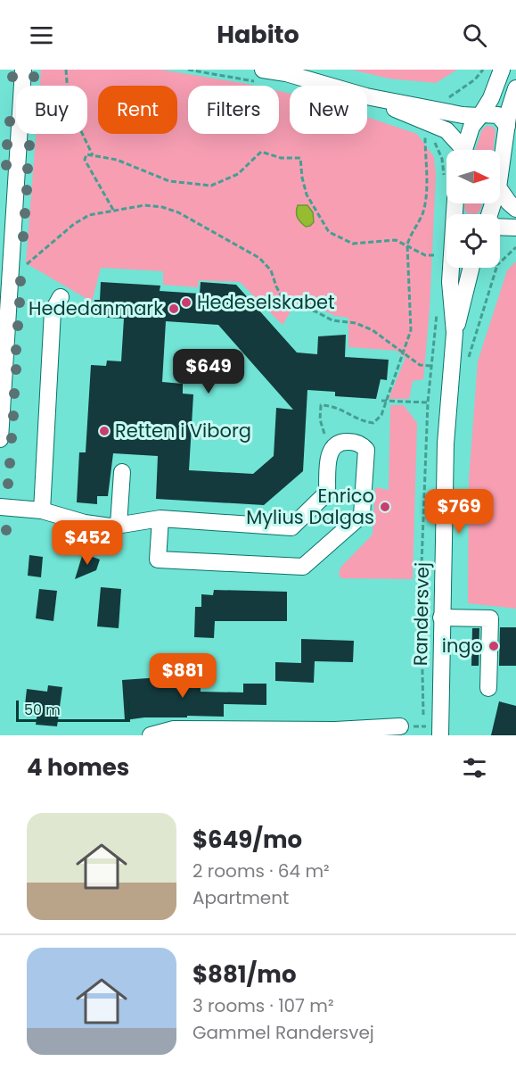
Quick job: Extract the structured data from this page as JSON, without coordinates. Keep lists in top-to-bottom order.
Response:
{
  "streets": {
    "street": ["Randersvej"]
  },
  "places": [
    "Hedeselskabet",
    "Hededanmark",
    "Retten i Viborg",
    "Enrico Mylius Dalgas",
    "ingo"
  ],
  "scale_bar": "50 m",
  "north": "right",
  "page": {
    "header": "Habito",
    "chip": [
      "Buy",
      "Rent",
      "Filters",
      "New"
    ],
    "price": [
      "$649",
      "$769",
      "$452",
      "$881"
    ],
    "scale": "50 m",
    "heading": "4 homes",
    "list": [
      {
        "name": "$649/mo",
        "note": "2 rooms · 64 m² · Apartment"
      },
      {
        "name": "$881/mo",
        "note": "3 rooms · 107 m² · Gammel Randersvej"
      }
    ]
  }
}
